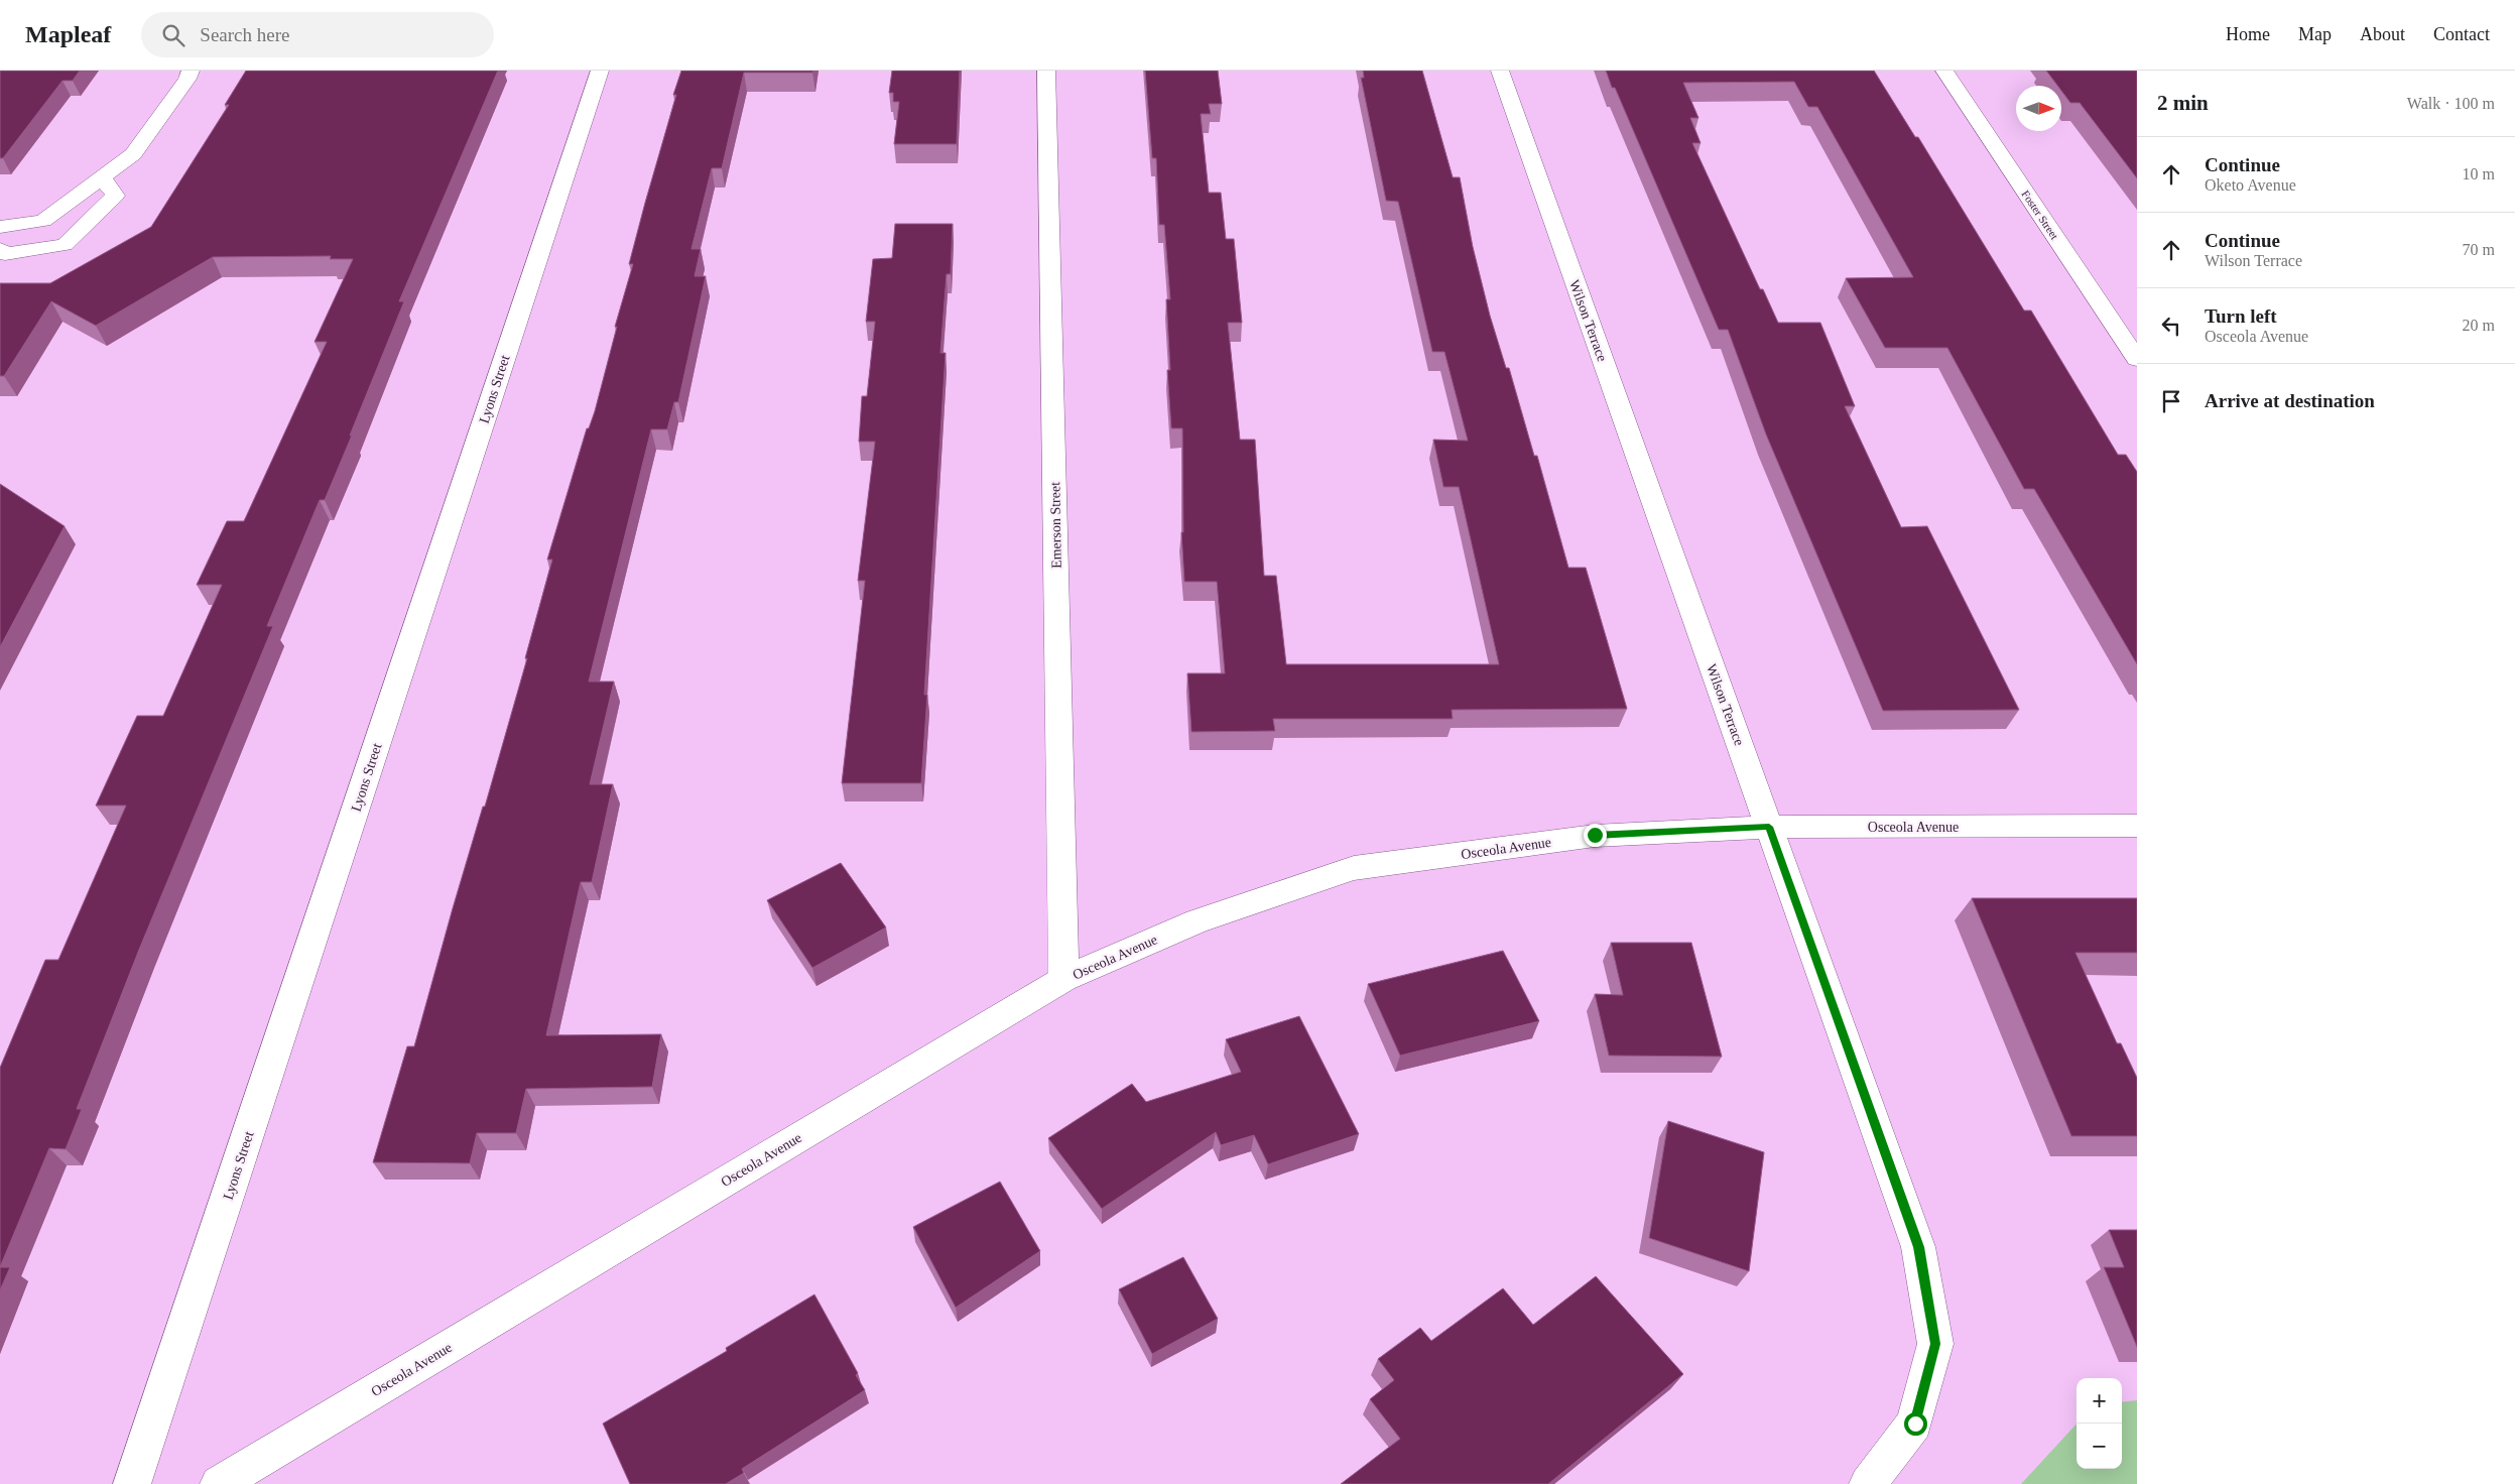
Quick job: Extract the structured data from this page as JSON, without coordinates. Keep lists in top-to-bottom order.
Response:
{
  "streets": {
    "street": [
      "Foster Street",
      "Wilson Terrace",
      "Lyons Street",
      "Emerson Street",
      "Osceola Avenue"
    ]
  },
  "crossings": [
    ["Wilson Terrace", "Osceola Avenue"],
    ["Emerson Street", "Osceola Avenue"]
  ],
  "north": "right",
  "page": {
    "header": "Mapleaf",
    "search": "Search here",
    "nav": [
      "Home",
      "Map",
      "About",
      "Contact"
    ],
    "heading": ["2 min", "Walk · 100 m"],
    "list": [
      ["Continue", "Oketo Avenue", "10 m"],
      ["Continue", "Wilson Terrace", "70 m"],
      ["Turn left", "Osceola Avenue", "20 m"],
      "Arrive at destination"
    ],
    "map_buttons": ["+", "−"]
  }
}
